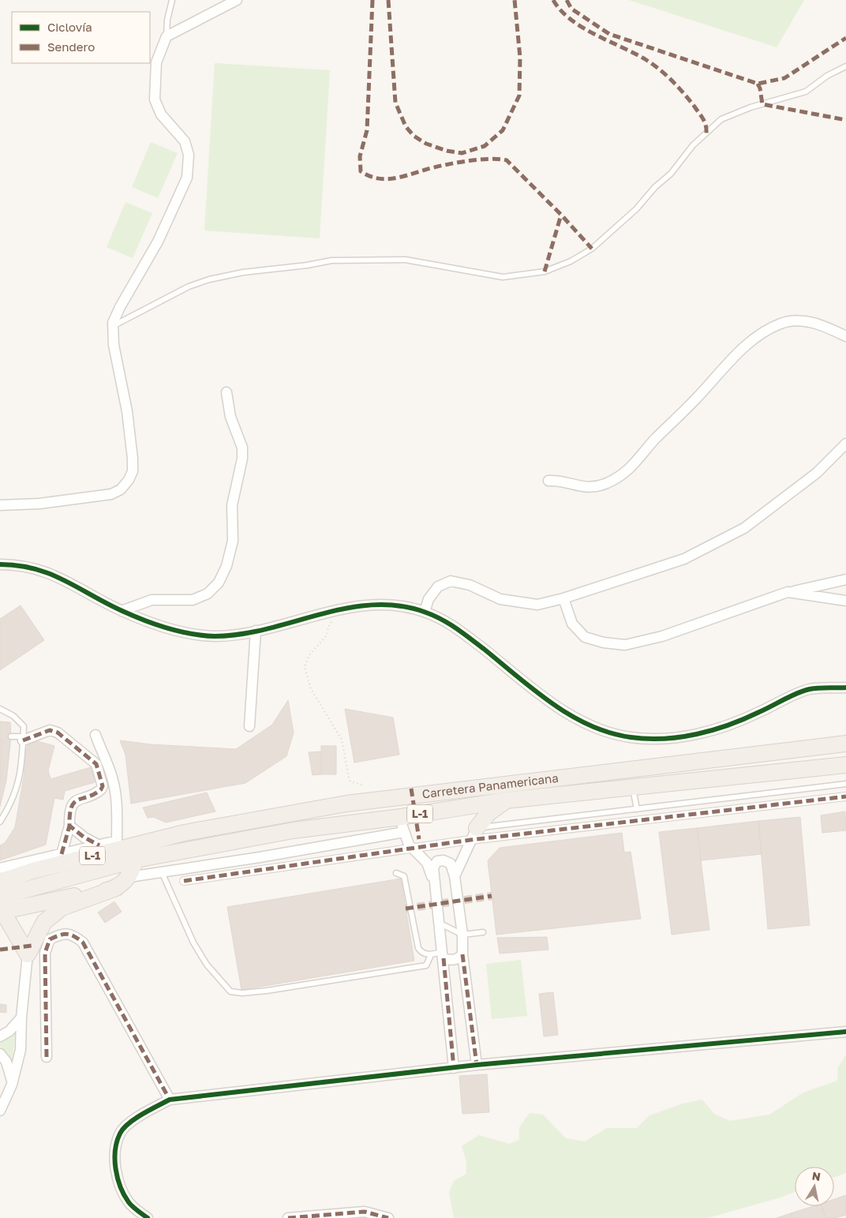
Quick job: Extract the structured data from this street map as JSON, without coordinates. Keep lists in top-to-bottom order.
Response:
{
  "streets": {
    "main road": ["Carretera Panamericana", "L-1"]
  },
  "crossings": [
    ["Carretera Panamericana", "L-1"]
  ],
  "legend": ["Ciclovía", "Sendero"],
  "north": "top"
}
